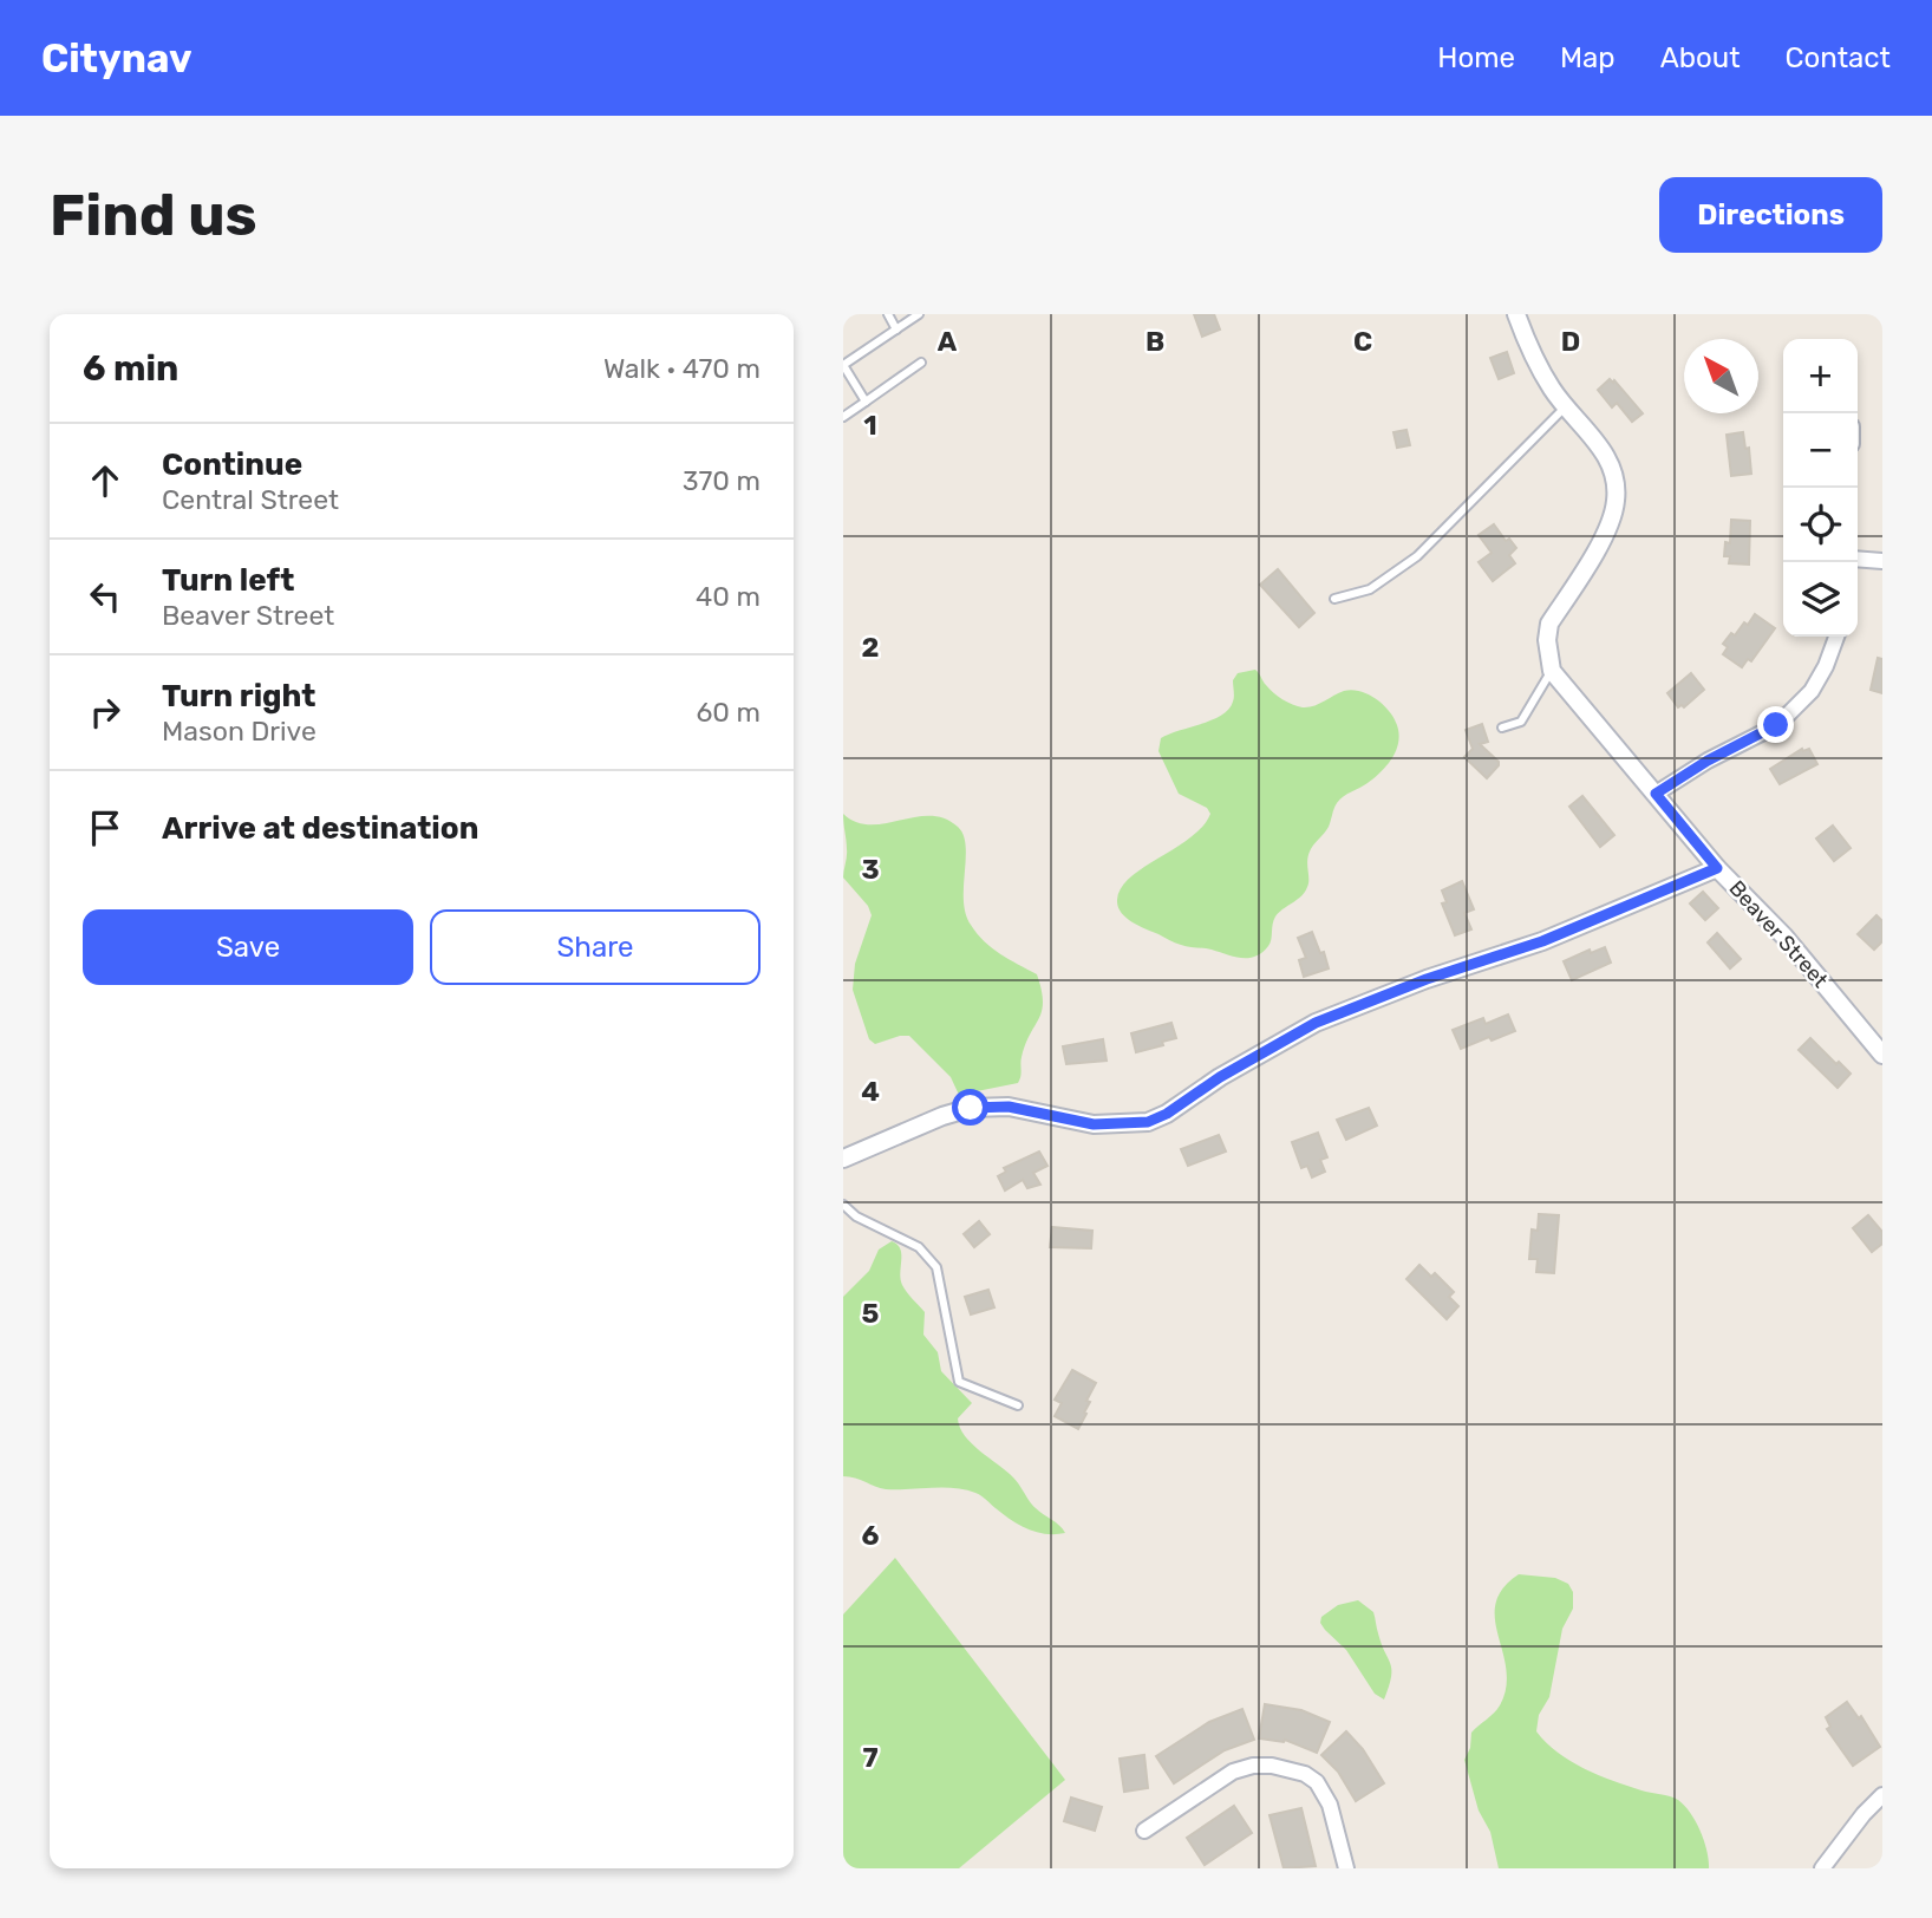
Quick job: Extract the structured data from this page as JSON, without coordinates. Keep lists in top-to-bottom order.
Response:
{
  "streets": {
    "street": ["Beaver Street"]
  },
  "north": "top left",
  "page": {
    "header": "Citynav",
    "nav": [
      "Home",
      "Map",
      "About",
      "Contact"
    ],
    "buttons": [
      "Directions",
      ["Save", "Share"]
    ],
    "title": "Find us",
    "heading": ["6 min", "Walk · 470 m"],
    "map_buttons": ["+", "−"],
    "list": [
      ["Continue", "Central Street", "370 m"],
      ["Turn left", "Beaver Street", "40 m"],
      ["Turn right", "Mason Drive", "60 m"],
      "Arrive at destination"
    ]
  },
  "grid": {
    "columns": [
      "A",
      "B",
      "C",
      "D"
    ],
    "rows": [
      "1",
      "2",
      "3",
      "4",
      "5",
      "6",
      "7"
    ]
  }
}
